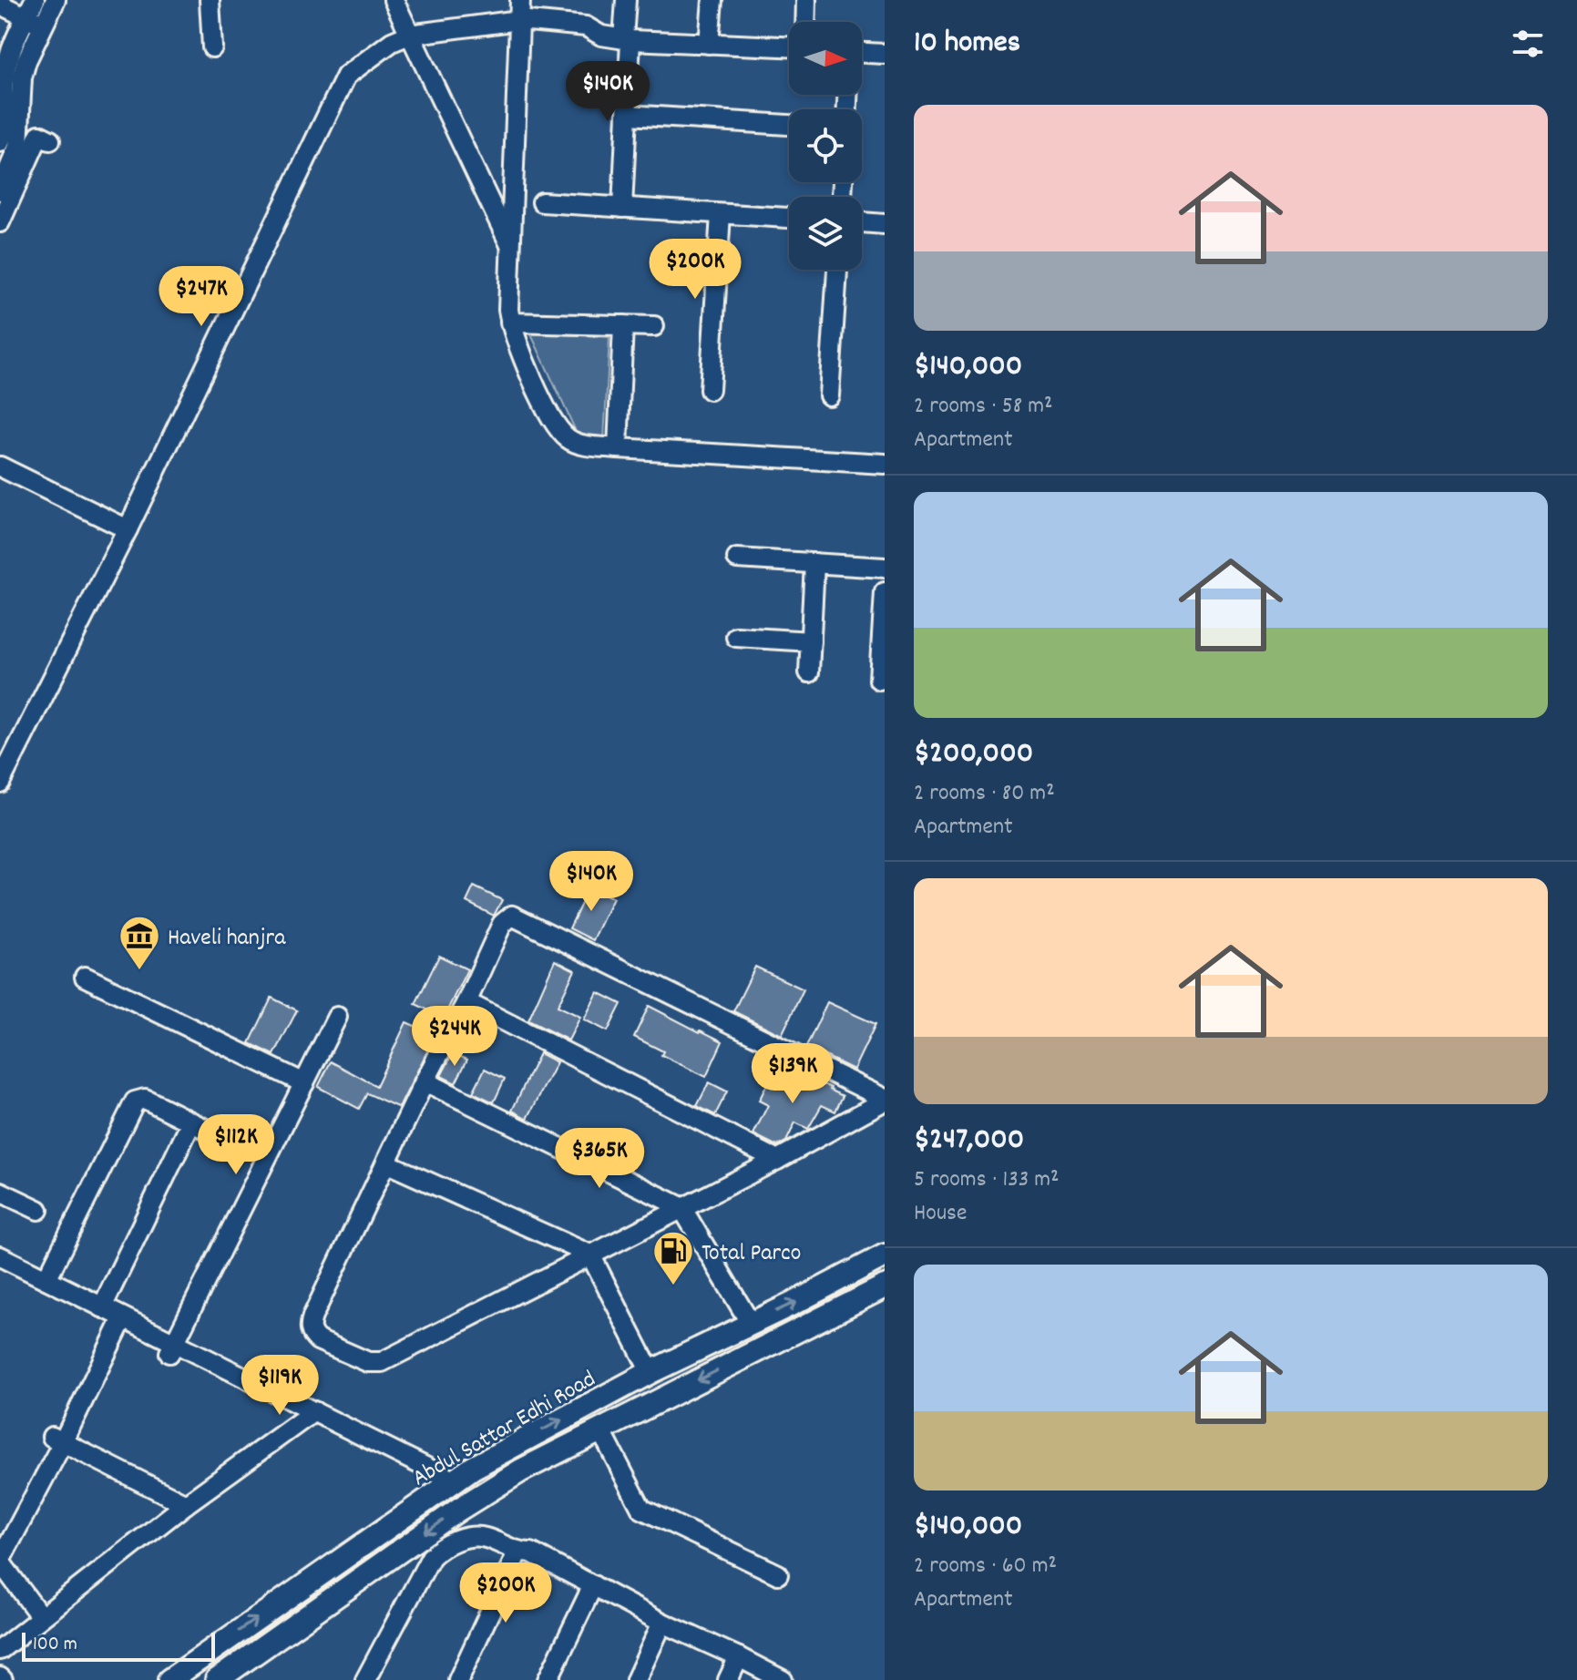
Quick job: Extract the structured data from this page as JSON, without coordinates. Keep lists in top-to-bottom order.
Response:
{
  "streets": {
    "main road": ["Abdul Sattar Edhi Road"]
  },
  "places": {
    "museum": ["Haveli hanjra"],
    "fuel station": ["Total Parco"]
  },
  "scale_bar": "100 m",
  "north": "right",
  "page": {
    "heading": "10 homes",
    "price": [
      "$140K",
      "$200K",
      "$247K",
      "$140K",
      "$244K",
      "$139K",
      "$112K",
      "$365K",
      "$119K",
      "$200K"
    ],
    "list": [
      {
        "name": "$140,000",
        "note": "2 rooms · 58 m² · Apartment"
      },
      {
        "name": "$200,000",
        "note": "2 rooms · 80 m² · Apartment"
      },
      {
        "name": "$247,000",
        "note": "5 rooms · 133 m² · House"
      },
      {
        "name": "$140,000",
        "note": "2 rooms · 60 m² · Apartment"
      }
    ],
    "scale": "100 m"
  }
}
